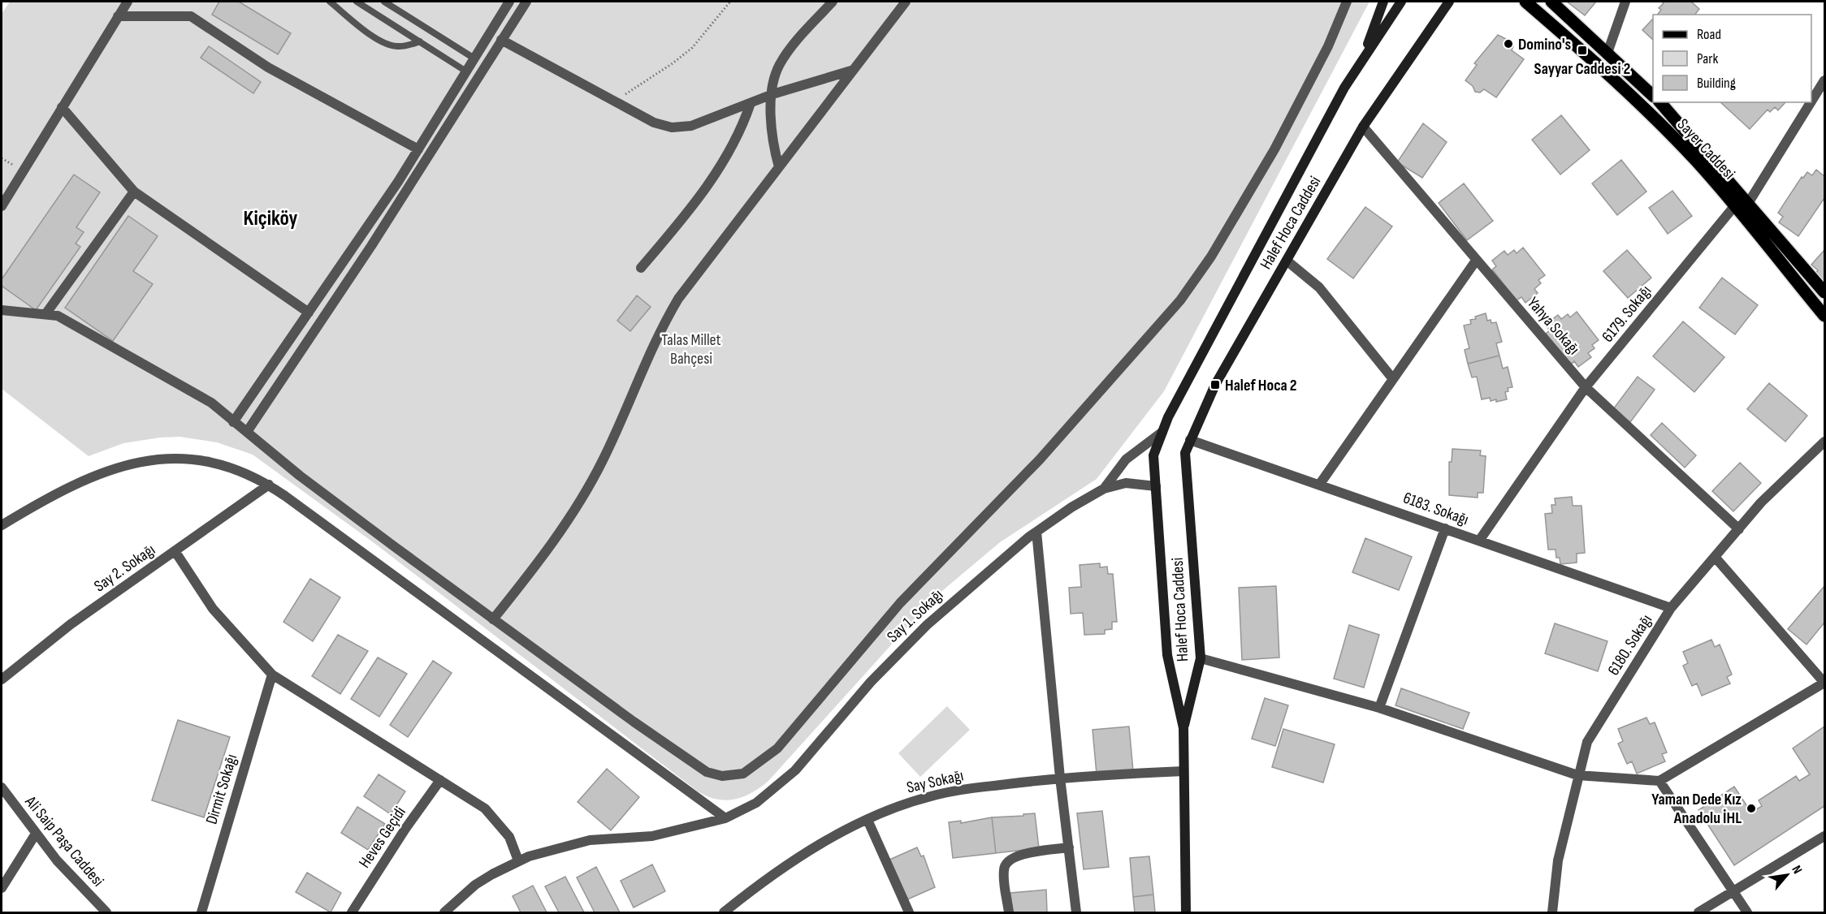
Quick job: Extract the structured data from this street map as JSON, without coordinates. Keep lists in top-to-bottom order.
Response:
{
  "streets": {
    "main road": ["Sayer Caddesi", "Halef Hoca Caddesi"],
    "street": [
      "6179. Sokağı",
      "Yahya Sokağı",
      "6183. Sokağı",
      "Say 2. Sokağı",
      "Say 1. Sokağı",
      "6180. Sokağı",
      "Say Sokağı",
      "Dirmit Sokağı",
      "Heves Geçidi",
      "Ali Saip Paşa Caddesi"
    ]
  },
  "crossings": [
    ["Sayer Caddesi", "6179. Sokağı"],
    ["Halef Hoca Caddesi", "Yahya Sokağı"],
    ["Halef Hoca Caddesi", "6183. Sokağı"],
    ["Halef Hoca Caddesi", "Say 1. Sokağı"],
    ["6179. Sokağı", "Yahya Sokağı"],
    ["6179. Sokağı", "6183. Sokağı"],
    ["Yahya Sokağı", "6180. Sokağı"],
    ["6183. Sokağı", "6180. Sokağı"]
  ],
  "districts": ["Kiçiköy"],
  "parks": ["Talas Millet Bahçesi"],
  "places": {
    "other": ["Domino's", "Yaman Dede Kız Anadolu İHL"],
    "transit": ["Sayyar Caddesi 2", "Halef Hoca 2"]
  },
  "legend": ["Road", "Park", "Building"],
  "north": "top right"
}
